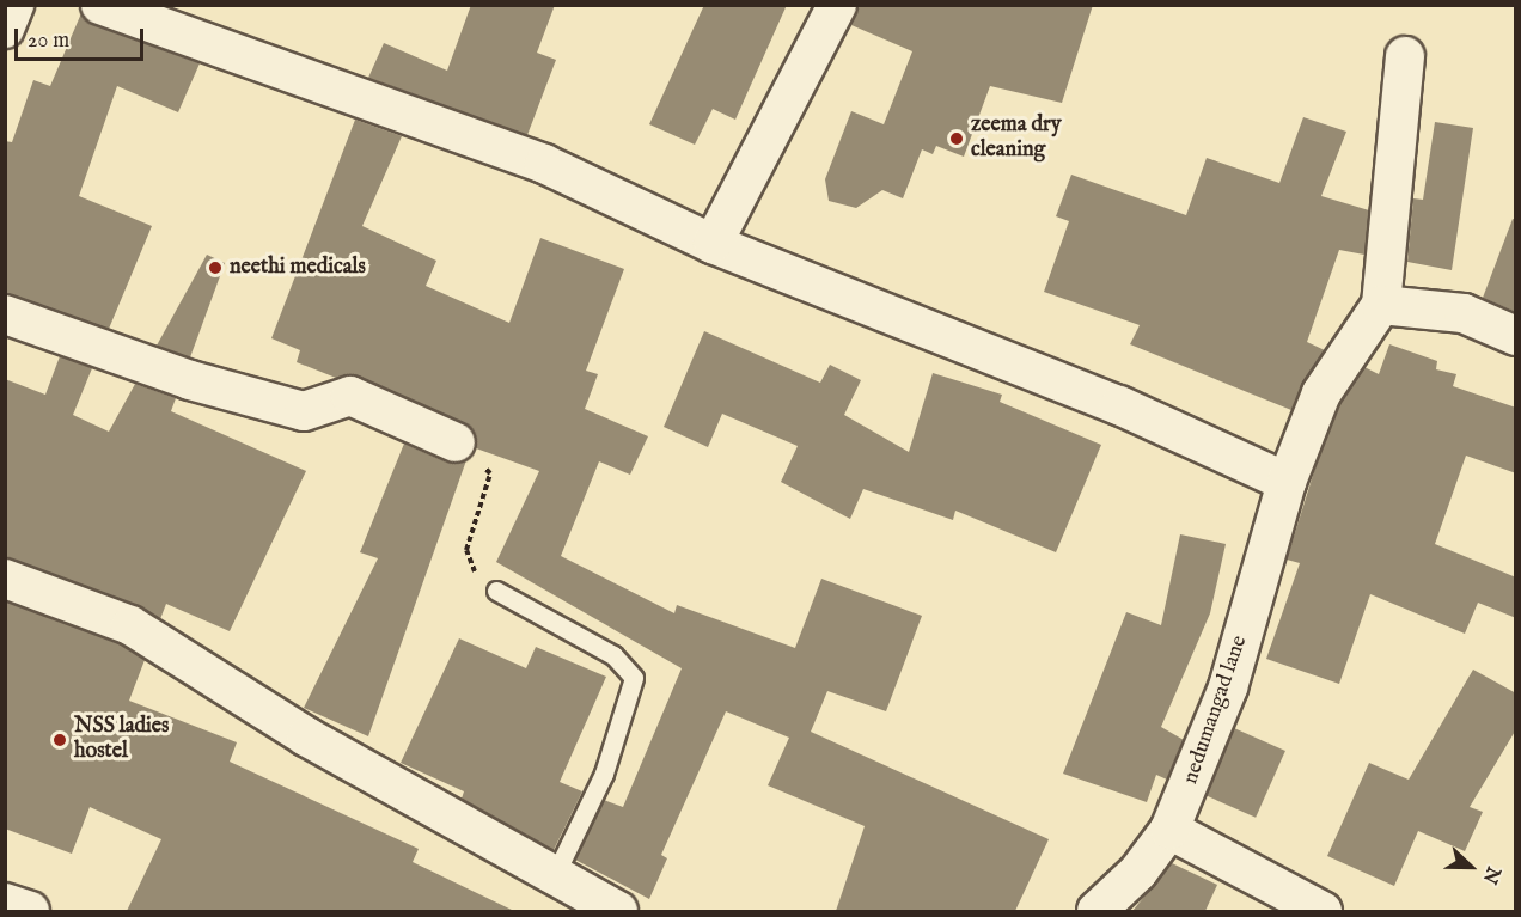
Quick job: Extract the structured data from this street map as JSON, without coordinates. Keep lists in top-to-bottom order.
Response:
{
  "streets": {
    "street": ["nedumangad lane"]
  },
  "places": ["zeema dry cleaning", "neethi medicals", "NSS ladies hostel"],
  "scale_bar": "20 m",
  "north": "right"
}
